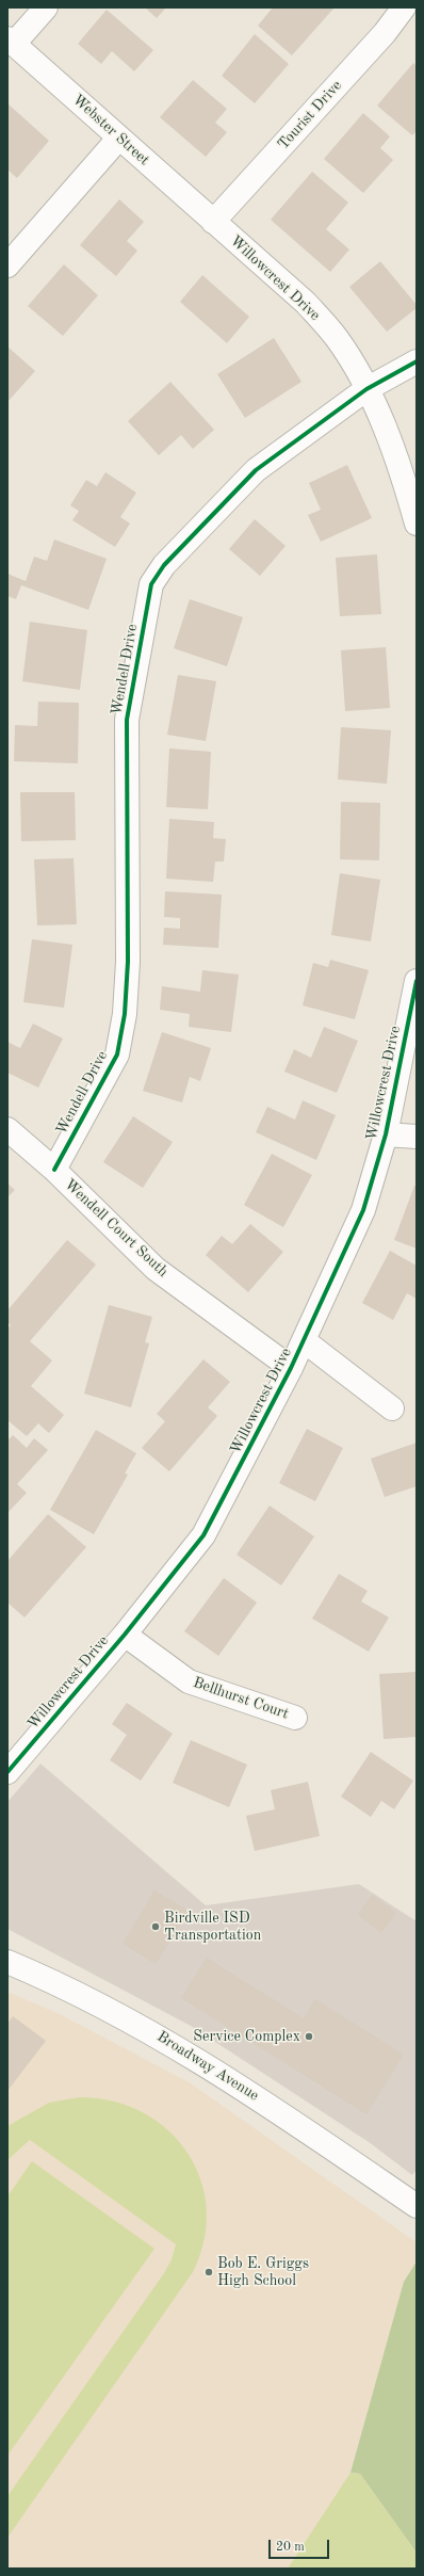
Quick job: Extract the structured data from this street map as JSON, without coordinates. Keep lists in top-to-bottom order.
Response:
{
  "streets": {
    "street": [
      "Tourist Drive",
      "Webster Street",
      "Willowcrest Drive",
      "Wendell Drive",
      "Wendell Court South",
      "Bellhurst Court",
      "Broadway Avenue"
    ]
  },
  "crossings": [
    ["Tourist Drive", "Webster Street"],
    ["Tourist Drive", "Willowcrest Drive"],
    ["Webster Street", "Willowcrest Drive"],
    ["Willowcrest Drive", "Wendell Drive"],
    ["Willowcrest Drive", "Wendell Court South"],
    ["Willowcrest Drive", "Bellhurst Court"],
    ["Wendell Drive", "Wendell Court South"]
  ],
  "places": ["Birdville ISD Transportation", "Service Complex", "Bob E. Griggs High School"],
  "scale_bar": "20 m"
}
